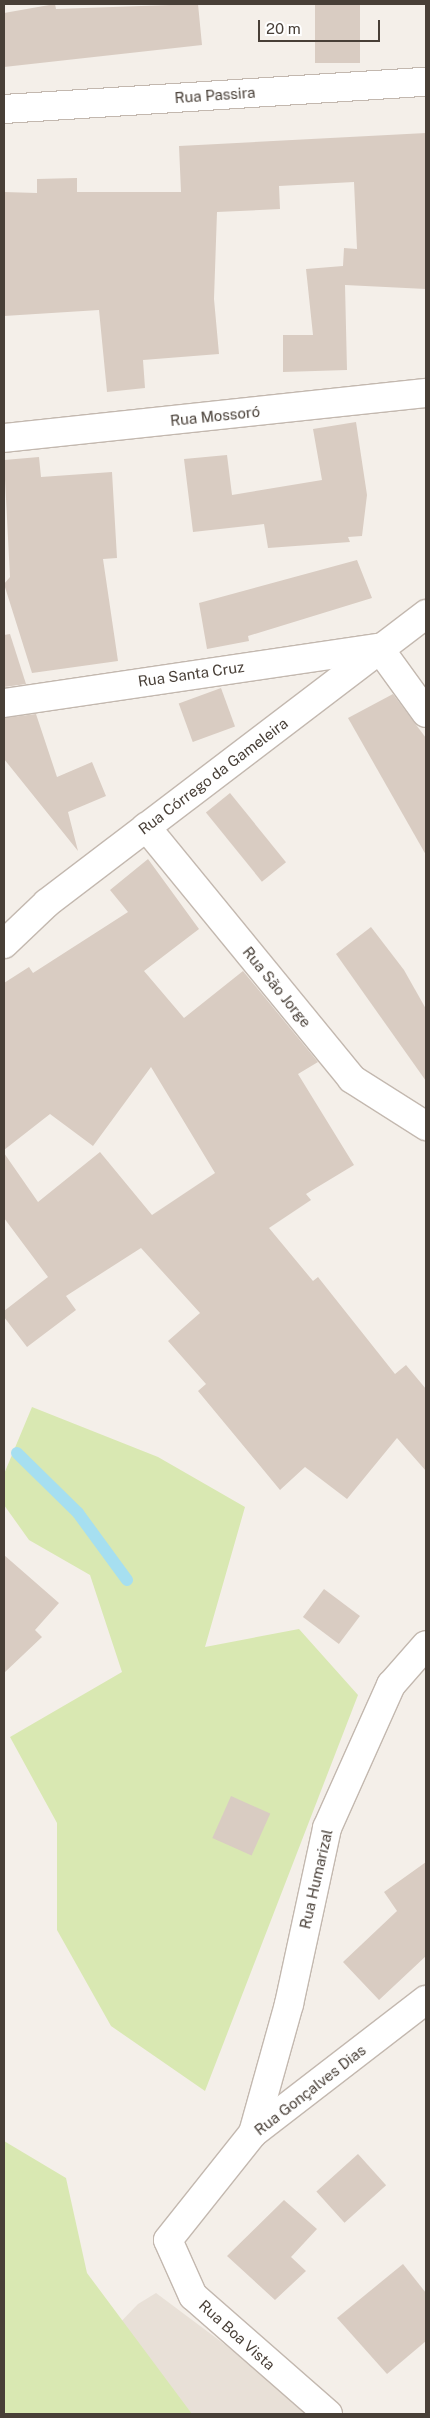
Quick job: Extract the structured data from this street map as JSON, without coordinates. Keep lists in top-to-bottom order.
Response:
{
  "streets": {
    "street": [
      "Rua Passira",
      "Rua Mossoró",
      "Rua Santa Cruz",
      "Rua Córrego da Gameleira",
      "Rua São Jorge",
      "Rua Humarizal",
      "Rua Gonçalves Dias",
      "Rua Boa Vista"
    ]
  },
  "crossings": [
    ["Rua Santa Cruz", "Rua Córrego da Gameleira"],
    ["Rua Córrego da Gameleira", "Rua São Jorge"],
    ["Rua Humarizal", "Rua Gonçalves Dias"],
    ["Rua Gonçalves Dias", "Rua Boa Vista"]
  ],
  "scale_bar": "20 m"
}
